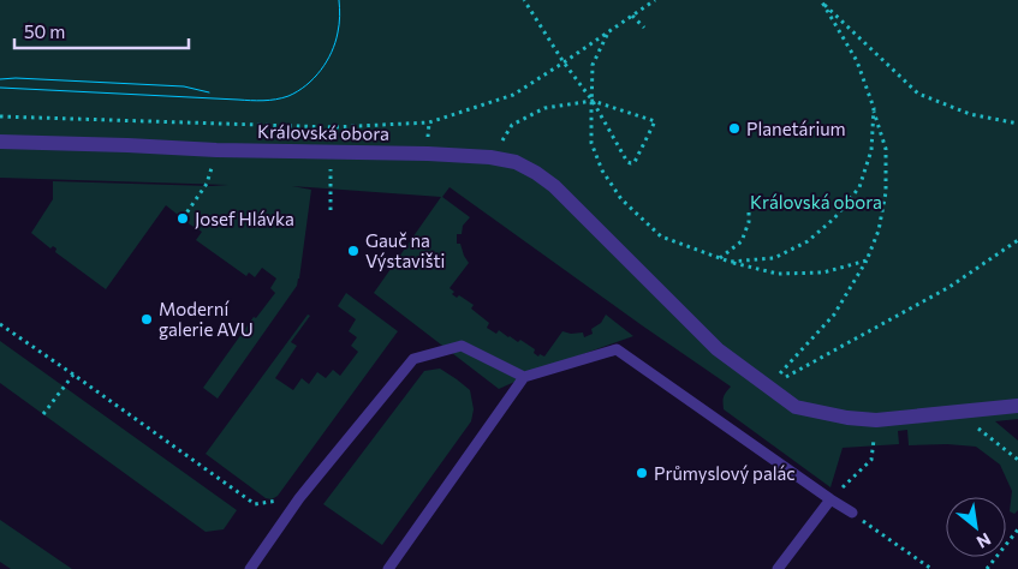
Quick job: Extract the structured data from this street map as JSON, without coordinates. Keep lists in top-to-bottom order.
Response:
{
  "streets": {
    "street": ["Královská obora"]
  },
  "parks": ["Královská obora"],
  "places": [
    "Planetárium",
    "Josef Hlávka",
    "Gauč na Výstavišti",
    "Moderní galerie AVU",
    "Průmyslový palác"
  ],
  "scale_bar": "50 m",
  "north": "bottom right"
}
